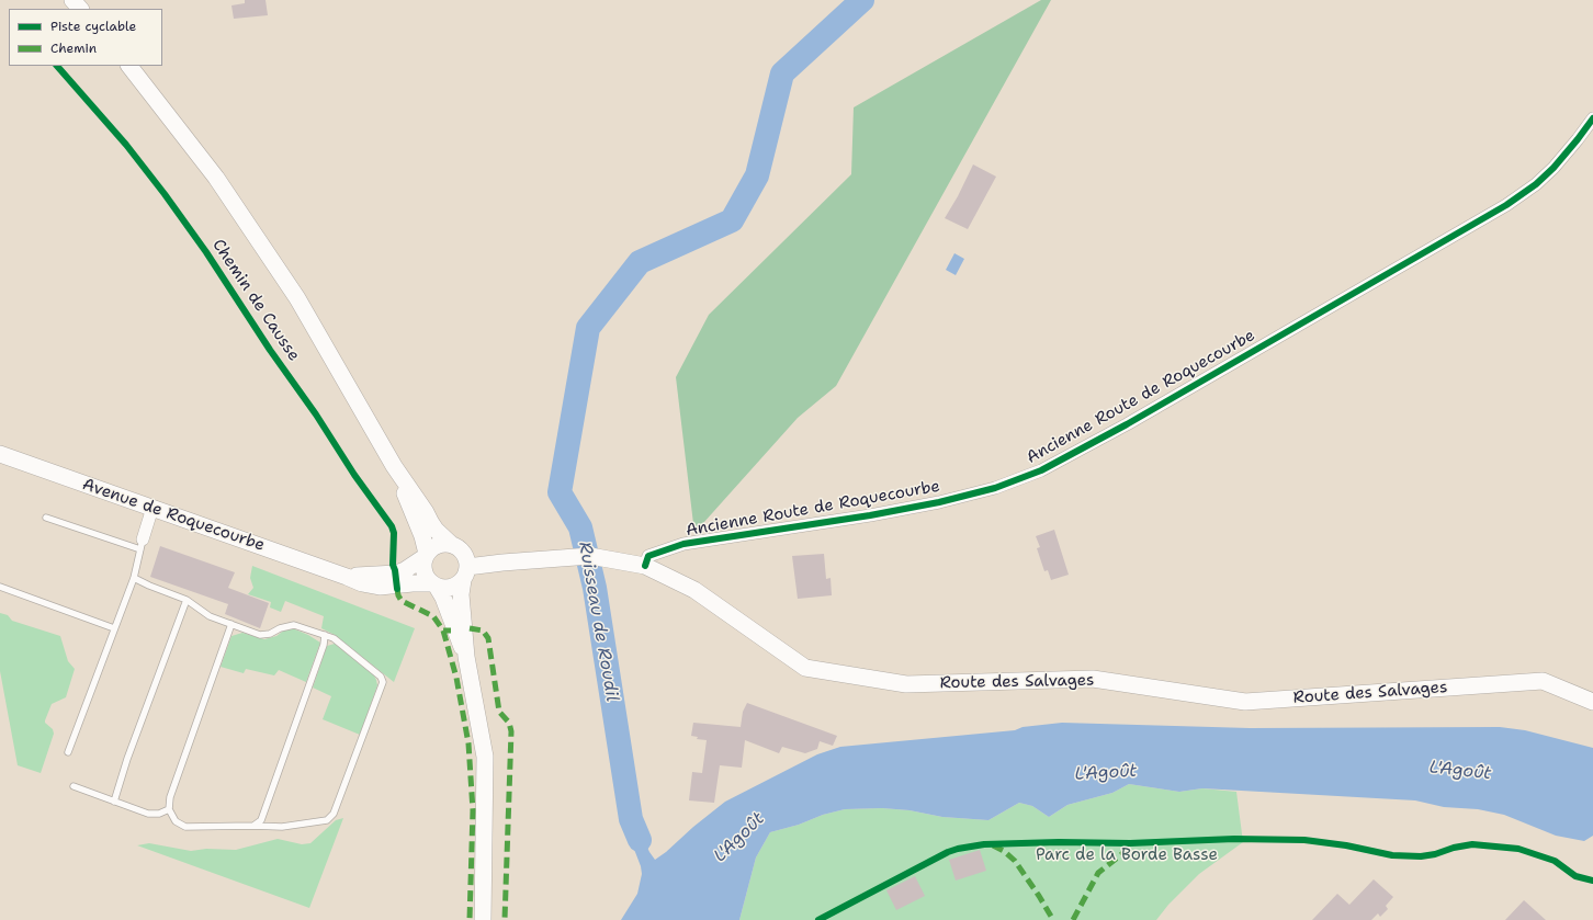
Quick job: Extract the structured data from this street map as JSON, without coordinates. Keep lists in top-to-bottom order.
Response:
{
  "streets": {
    "main road": ["Avenue de Roquecourbe", "Route des Salvages"],
    "street": ["Ancienne Route de Roquecourbe"],
    "cycle path": ["Chemin de Causse"]
  },
  "crossings": [
    ["Ancienne Route de Roquecourbe", "Route des Salvages"],
    ["Avenue de Roquecourbe", "Route des Salvages"]
  ],
  "water": ["Ruisseau de Roudil", "L'Agoût"],
  "parks": ["Parc de la Borde Basse"],
  "legend": ["Piste cyclable", "Chemin"]
}
